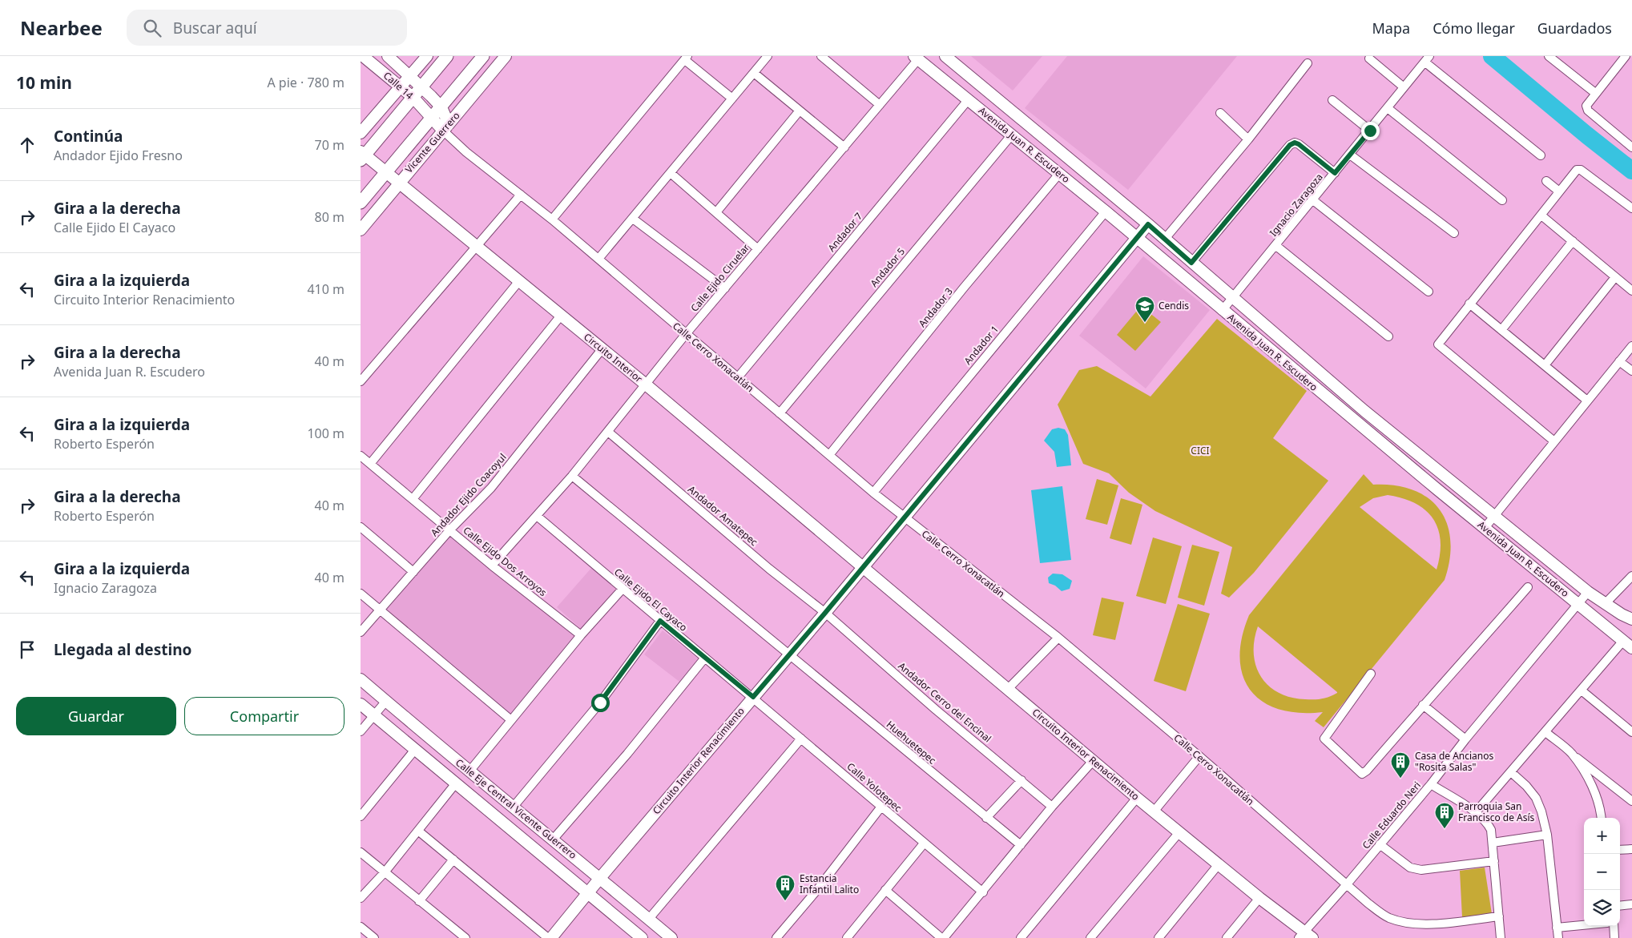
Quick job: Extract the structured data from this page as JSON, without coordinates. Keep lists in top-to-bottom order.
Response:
{
  "streets": {
    "main road": [
      "Calle 14",
      "Vicente Guerrero",
      "Avenida Juan R. Escudero",
      "Calle Cerro Xonacatlán",
      "Circuito Interior",
      "Circuito Interior Renacimiento",
      "Calle Eje Central Vicente Guerrero"
    ],
    "street": [
      "Ignacio Zaragoza",
      "Andador 7",
      "Andador 5",
      "Calle Ejido Ciruelar",
      "Andador 3",
      "Andador 1",
      "Andador Ejido Coacoyul",
      "Andador Amatepec",
      "Calle Ejido Dos Arroyos",
      "Calle Ejido El Cayaco",
      "Andador Cerro del Encinal",
      "Huehuetepec",
      "Calle Yolotepec",
      "Calle Eduardo Neri"
    ]
  },
  "crossings": [
    ["Calle 14", "Calle Cerro Xonacatlán"],
    ["Vicente Guerrero", "Calle Cerro Xonacatlán"],
    ["Vicente Guerrero", "Circuito Interior"],
    ["Avenida Juan R. Escudero", "Ignacio Zaragoza"],
    ["Avenida Juan R. Escudero", "Andador 7"],
    ["Avenida Juan R. Escudero", "Andador 5"],
    ["Avenida Juan R. Escudero", "Calle Ejido Ciruelar"],
    ["Avenida Juan R. Escudero", "Andador 3"],
    ["Avenida Juan R. Escudero", "Andador 1"],
    ["Avenida Juan R. Escudero", "Circuito Interior Renacimiento"],
    ["Avenida Juan R. Escudero", "Calle Eduardo Neri"],
    ["Andador 7", "Calle Cerro Xonacatlán"],
    ["Andador 5", "Calle Cerro Xonacatlán"],
    ["Calle Ejido Ciruelar", "Calle Cerro Xonacatlán"],
    ["Calle Ejido Ciruelar", "Circuito Interior"],
    ["Calle Ejido Ciruelar", "Andador Amatepec"],
    ["Calle Ejido Ciruelar", "Calle Ejido Dos Arroyos"],
    ["Calle Ejido Ciruelar", "Calle Ejido El Cayaco"],
    ["Calle Ejido Ciruelar", "Huehuetepec"],
    ["Andador 3", "Calle Cerro Xonacatlán"],
    ["Andador 1", "Calle Cerro Xonacatlán"],
    ["Calle Cerro Xonacatlán", "Circuito Interior Renacimiento"],
    ["Calle Cerro Xonacatlán", "Calle Eduardo Neri"],
    ["Circuito Interior", "Andador Ejido Coacoyul"],
    ["Circuito Interior", "Circuito Interior Renacimiento"],
    ["Andador Ejido Coacoyul", "Calle Ejido Dos Arroyos"],
    ["Andador Amatepec", "Andador Cerro del Encinal"],
    ["Andador Amatepec", "Circuito Interior Renacimiento"],
    ["Calle Ejido El Cayaco", "Circuito Interior Renacimiento"],
    ["Calle Ejido El Cayaco", "Calle Yolotepec"],
    ["Andador Cerro del Encinal", "Circuito Interior Renacimiento"],
    ["Huehuetepec", "Circuito Interior Renacimiento"],
    ["Circuito Interior Renacimiento", "Calle Yolotepec"],
    ["Circuito Interior Renacimiento", "Calle Eje Central Vicente Guerrero"],
    ["Circuito Interior Renacimiento", "Calle Eduardo Neri"]
  ],
  "parks": ["CICI"],
  "places": {
    "school or university": ["Cendis"],
    "building": ["Casa de Ancianos \"Rosita Salas\"", "Parroquia San Francisco de Asís", "Estancia Infantil Lalito"]
  },
  "page": {
    "header": "Nearbee",
    "search": "Buscar aquí",
    "nav": ["Mapa", "Cómo llegar", "Guardados"],
    "heading": ["10 min", "A pie · 780 m"],
    "list": [
      ["Continúa", "Andador Ejido Fresno", "70 m"],
      ["Gira a la derecha", "Calle Ejido El Cayaco", "80 m"],
      ["Gira a la izquierda", "Circuito Interior Renacimiento", "410 m"],
      ["Gira a la derecha", "Avenida Juan R. Escudero", "40 m"],
      ["Gira a la izquierda", "Roberto Esperón", "100 m"],
      ["Gira a la derecha", "Roberto Esperón", "40 m"],
      ["Gira a la izquierda", "Ignacio Zaragoza", "40 m"],
      "Llegada al destino"
    ],
    "buttons": ["Guardar", "Compartir"],
    "map_buttons": ["+", "−"]
  }
}
